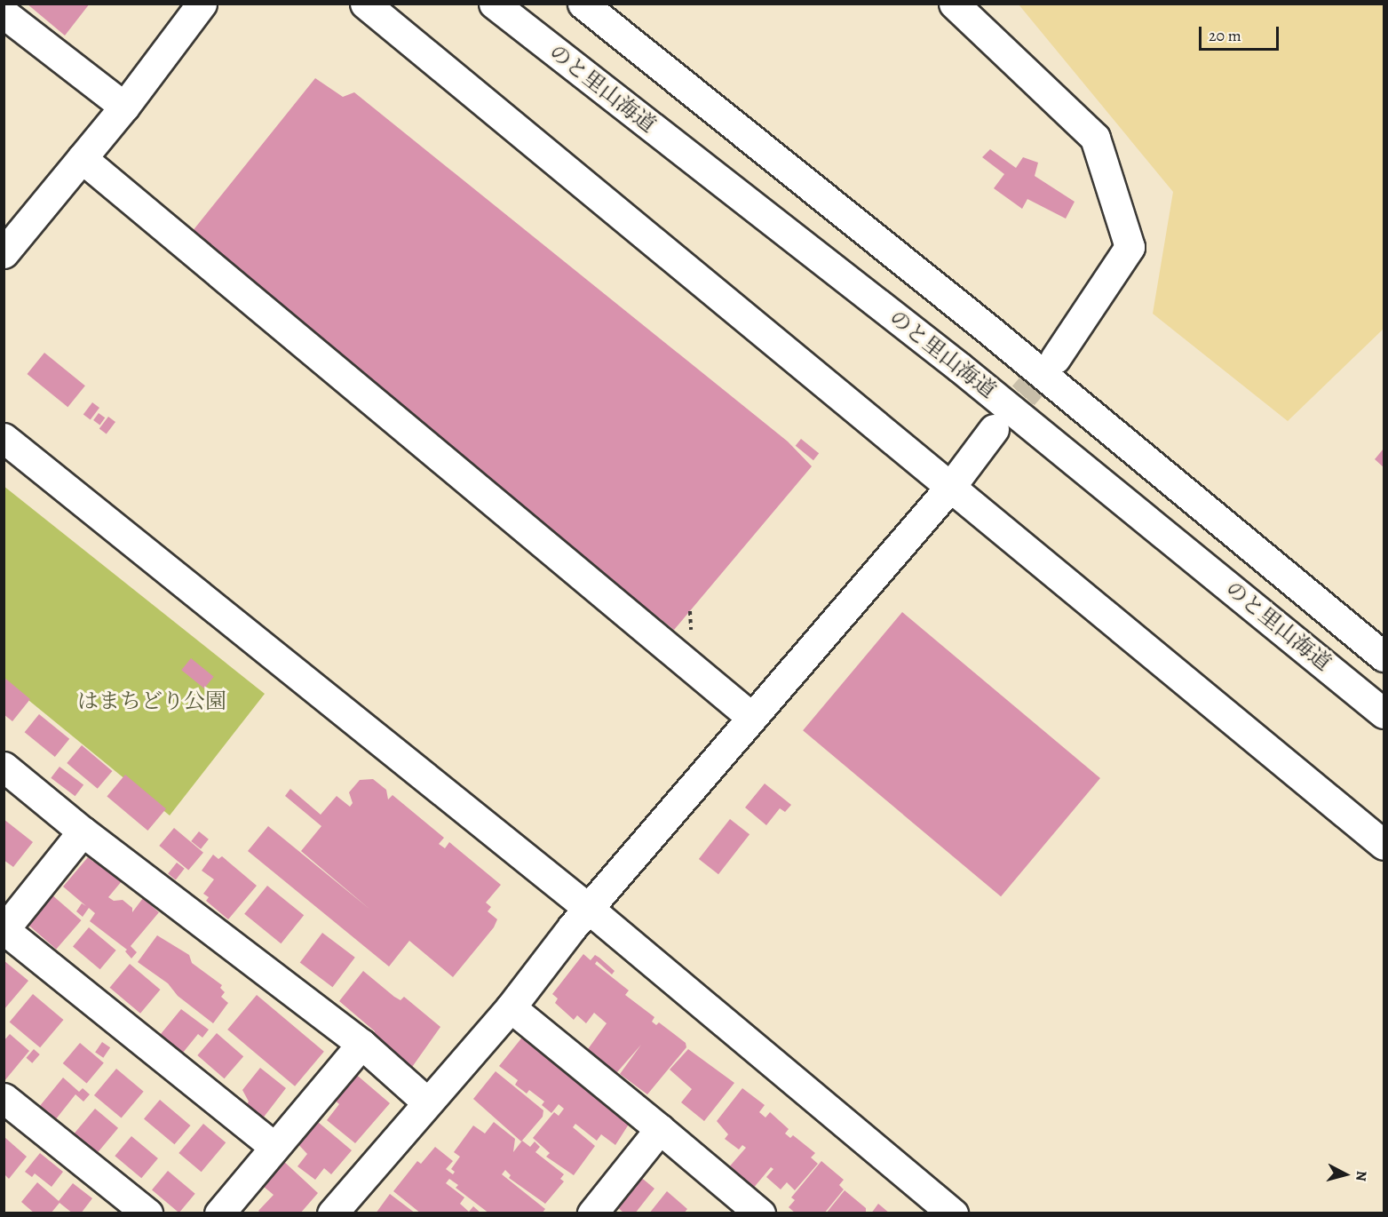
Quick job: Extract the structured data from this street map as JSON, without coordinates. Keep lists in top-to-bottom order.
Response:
{
  "streets": {
    "main road": ["のと里山海道"]
  },
  "parks": ["はまちどり公園"],
  "scale_bar": "20 m",
  "north": "right"
}
